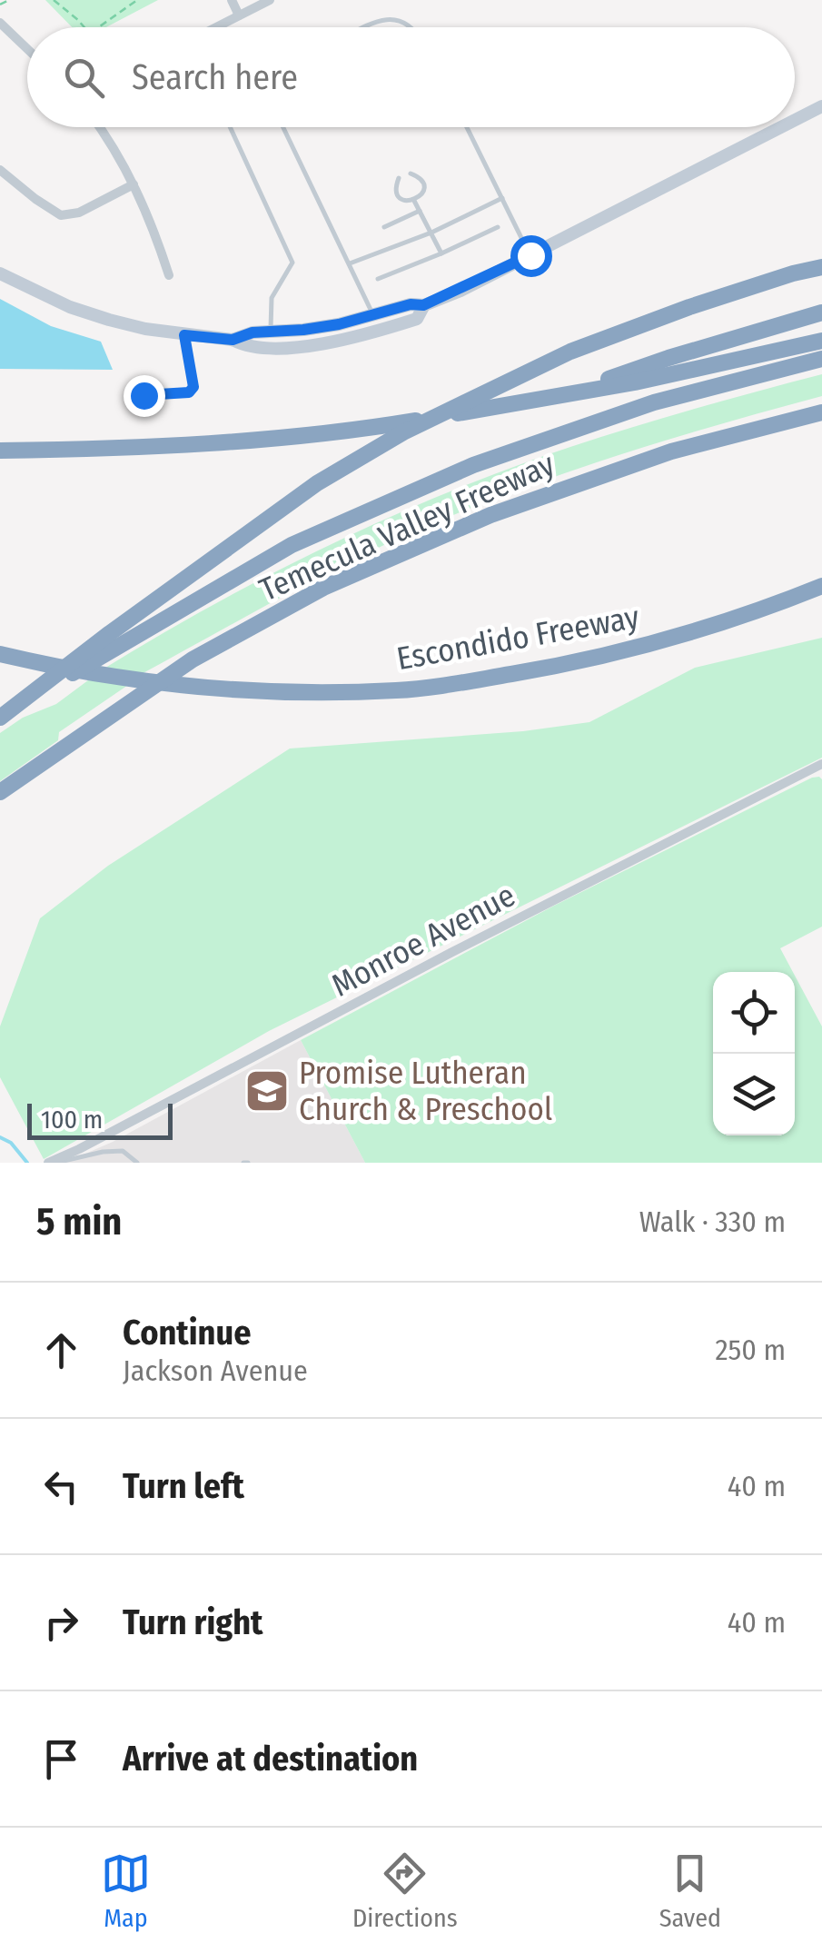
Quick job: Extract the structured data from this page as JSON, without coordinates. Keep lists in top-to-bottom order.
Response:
{
  "streets": {
    "highway": ["Temecula Valley Freeway", "Escondido Freeway"],
    "street": ["Monroe Avenue"]
  },
  "places": {
    "school or university": ["Promise Lutheran Church & Preschool"]
  },
  "scale_bar": "100 m",
  "page": {
    "search": "Search here",
    "scale": "100 m",
    "heading": ["5 min", "Walk · 330 m"],
    "list": [
      ["Continue", "Jackson Avenue", "250 m"],
      ["Turn left", "40 m"],
      ["Turn right", "40 m"],
      "Arrive at destination"
    ],
    "nav": ["Map", "Directions", "Saved"]
  }
}
